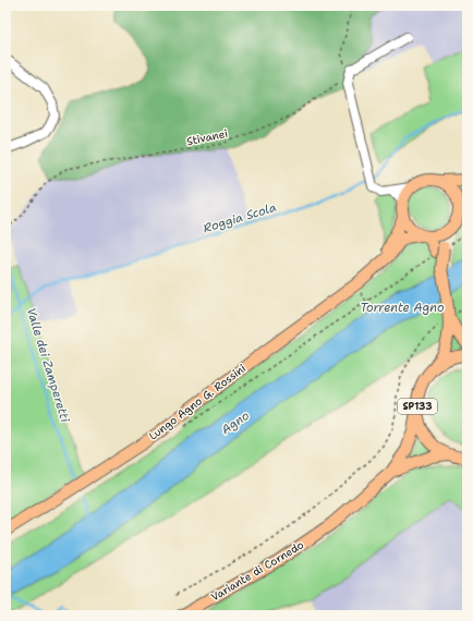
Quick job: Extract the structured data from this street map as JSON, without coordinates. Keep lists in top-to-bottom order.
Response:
{
  "streets": {
    "main road": ["Lungo Agno G. Rossini", "SP133", "Variante di Cornedo"],
    "path": ["Stivanei"]
  },
  "crossings": [
    ["SP133", "Variante di Cornedo"]
  ],
  "water": [
    "Roggia Scola",
    "Torrente Agno",
    "Valle dei Zamperetti",
    "Agno"
  ]
}
